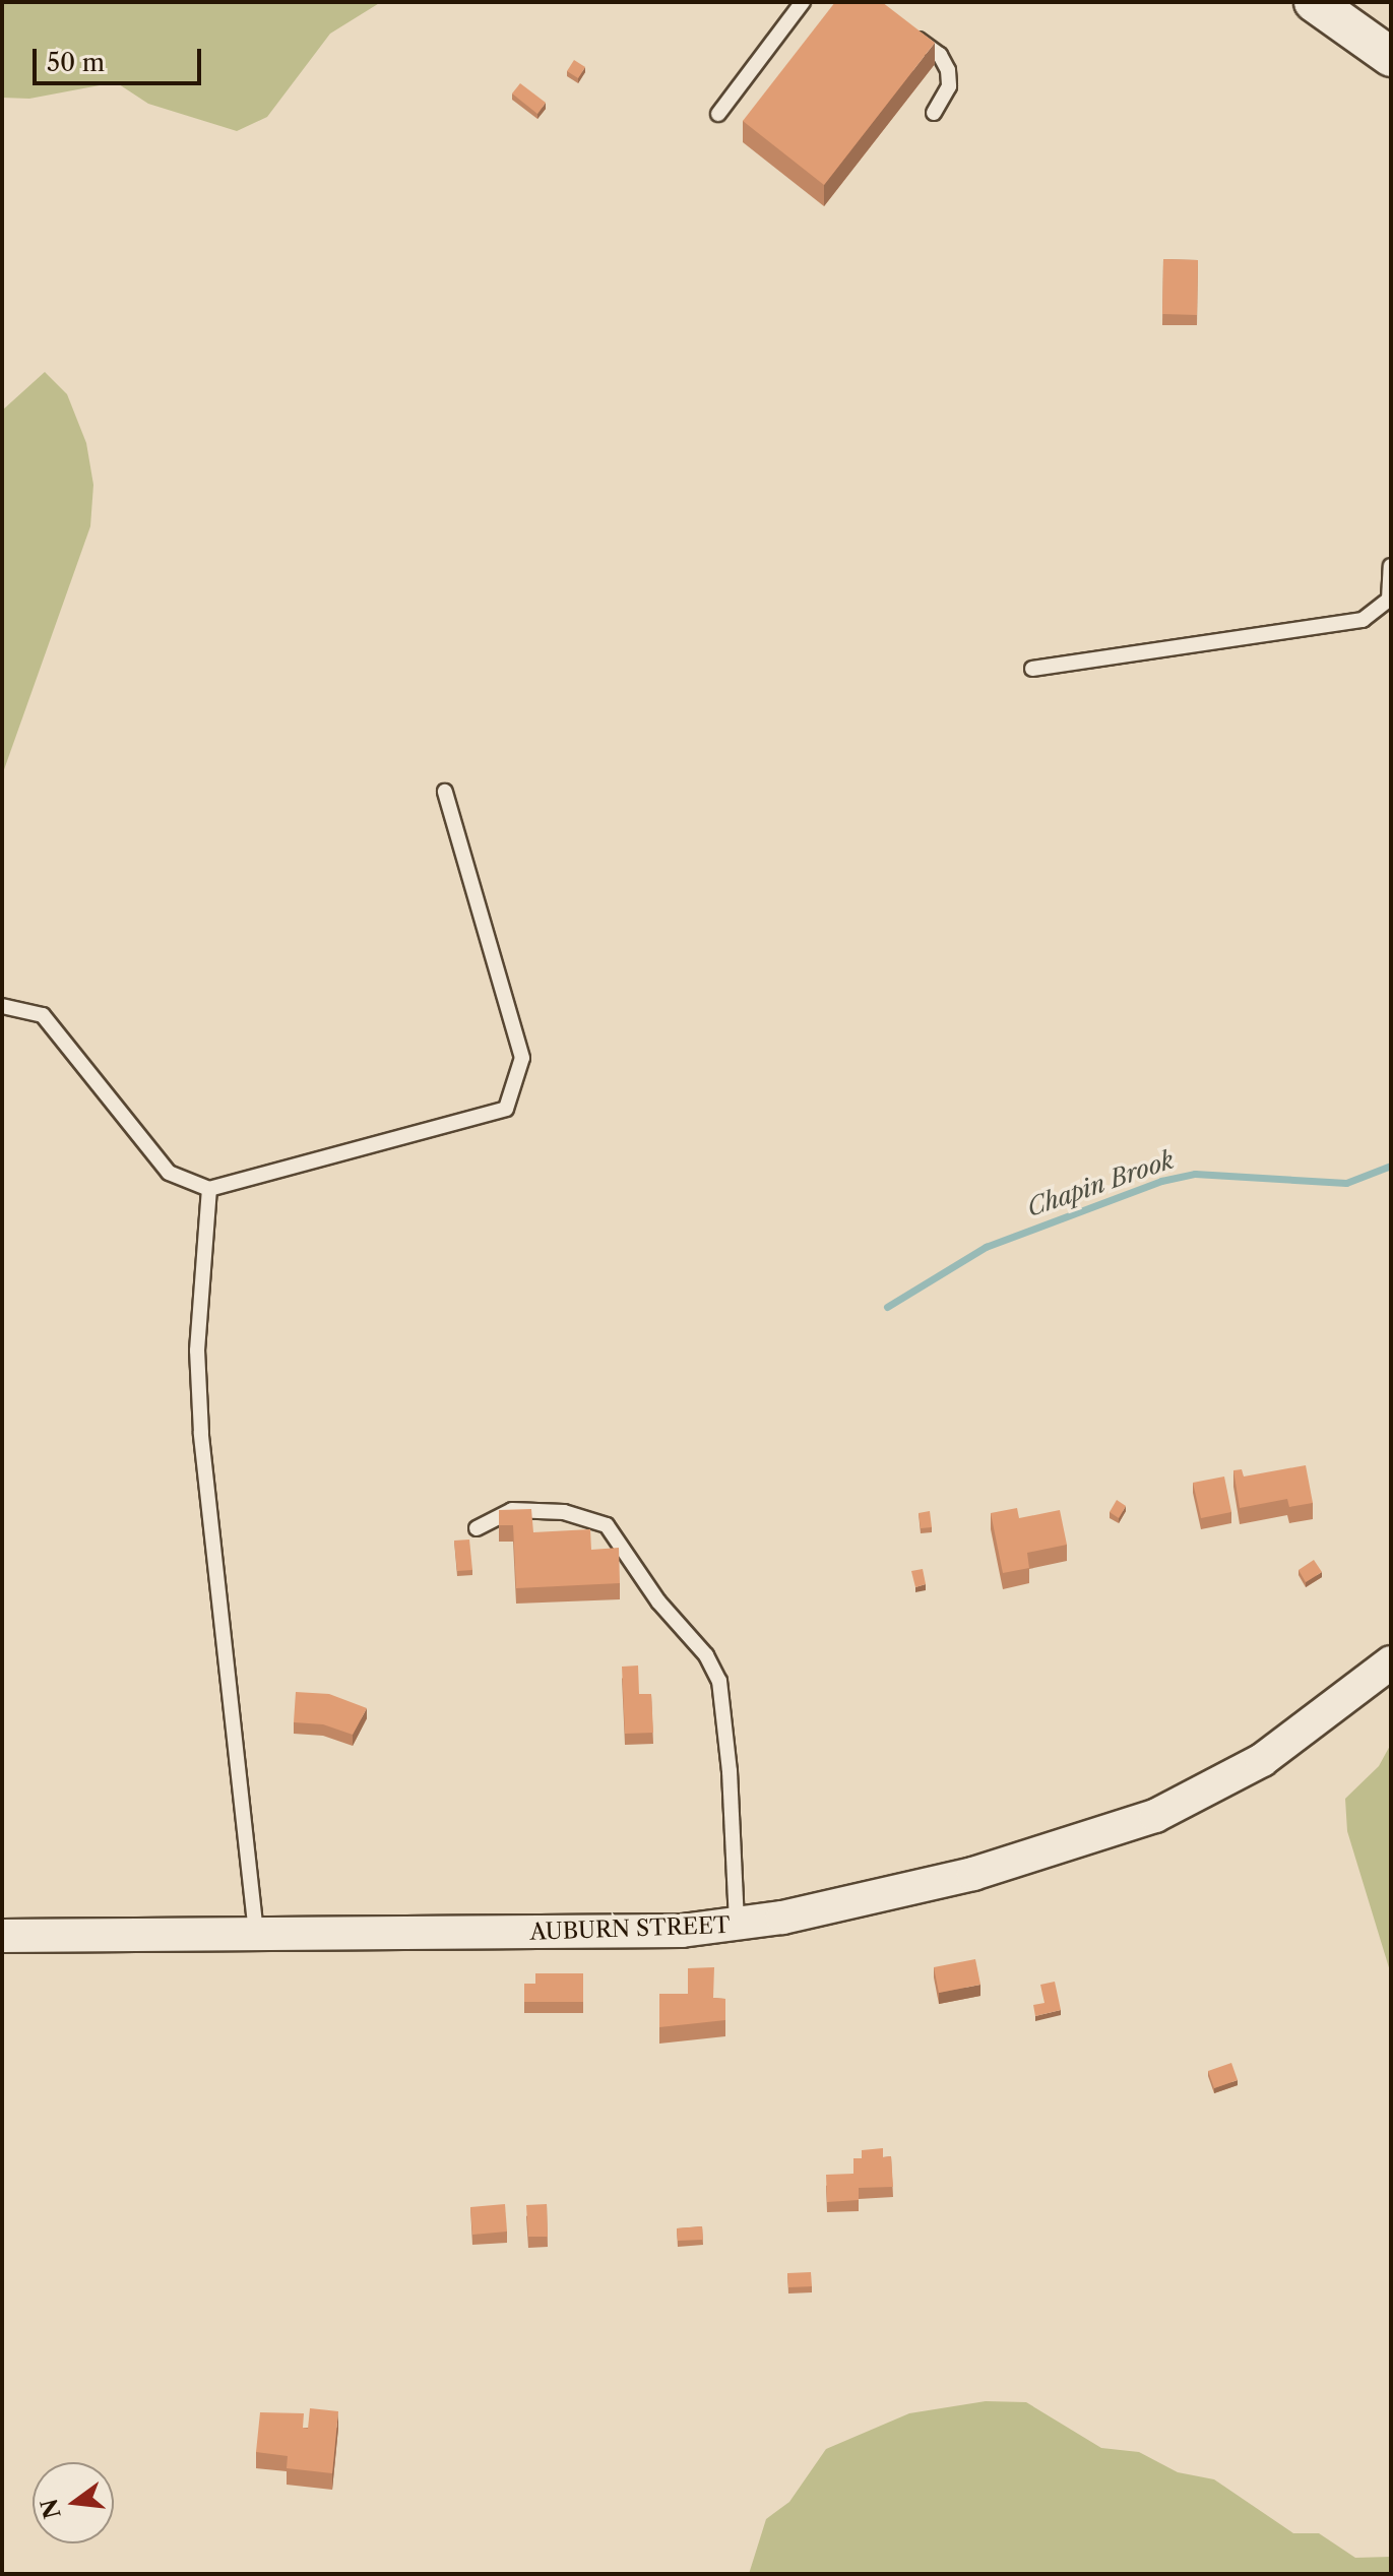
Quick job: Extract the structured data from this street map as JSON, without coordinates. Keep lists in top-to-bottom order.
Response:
{
  "streets": {
    "street": ["AUBURN STREET"]
  },
  "water": ["Chapin Brook"],
  "scale_bar": "50 m",
  "north": "left"
}
